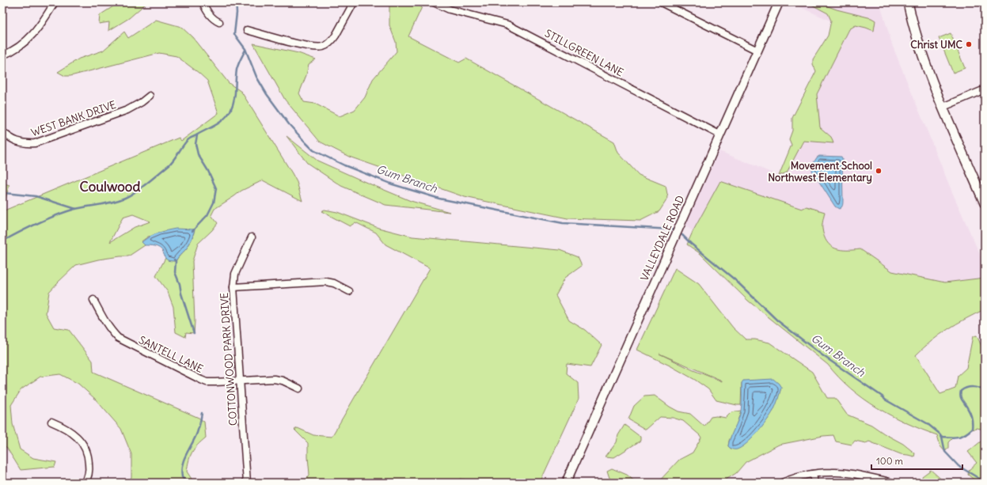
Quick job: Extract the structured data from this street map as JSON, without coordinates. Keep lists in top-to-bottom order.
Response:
{
  "streets": {
    "street": [
      "STILLGREEN LANE",
      "WEST BANK DRIVE",
      "VALLEYDALE ROAD",
      "SANTELL LANE",
      "COTTONWOOD PARK DRIVE"
    ]
  },
  "crossings": [
    ["STILLGREEN LANE", "VALLEYDALE ROAD"],
    ["SANTELL LANE", "COTTONWOOD PARK DRIVE"]
  ],
  "districts": ["Coulwood"],
  "water": ["Gum Branch"],
  "places": ["Christ UMC", "Movement School Northwest Elementary"],
  "scale_bar": "100 m"
}
